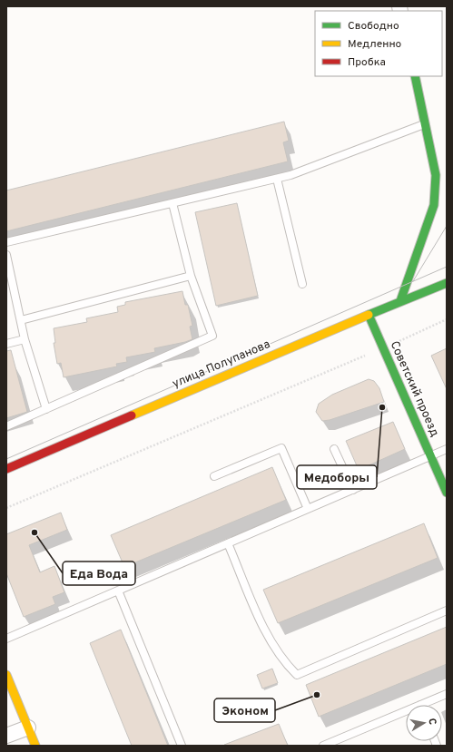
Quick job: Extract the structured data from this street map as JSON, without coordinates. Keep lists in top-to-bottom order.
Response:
{
  "streets": {
    "street": ["улица Полупанова", "Советский проезд"]
  },
  "crossings": [
    ["улица Полупанова", "Советский проезд"]
  ],
  "places": ["Медоборы", "Еда Вода", "Эконом"],
  "legend": ["Свободно", "Медленно", "Пробка"],
  "north": "right"
}
